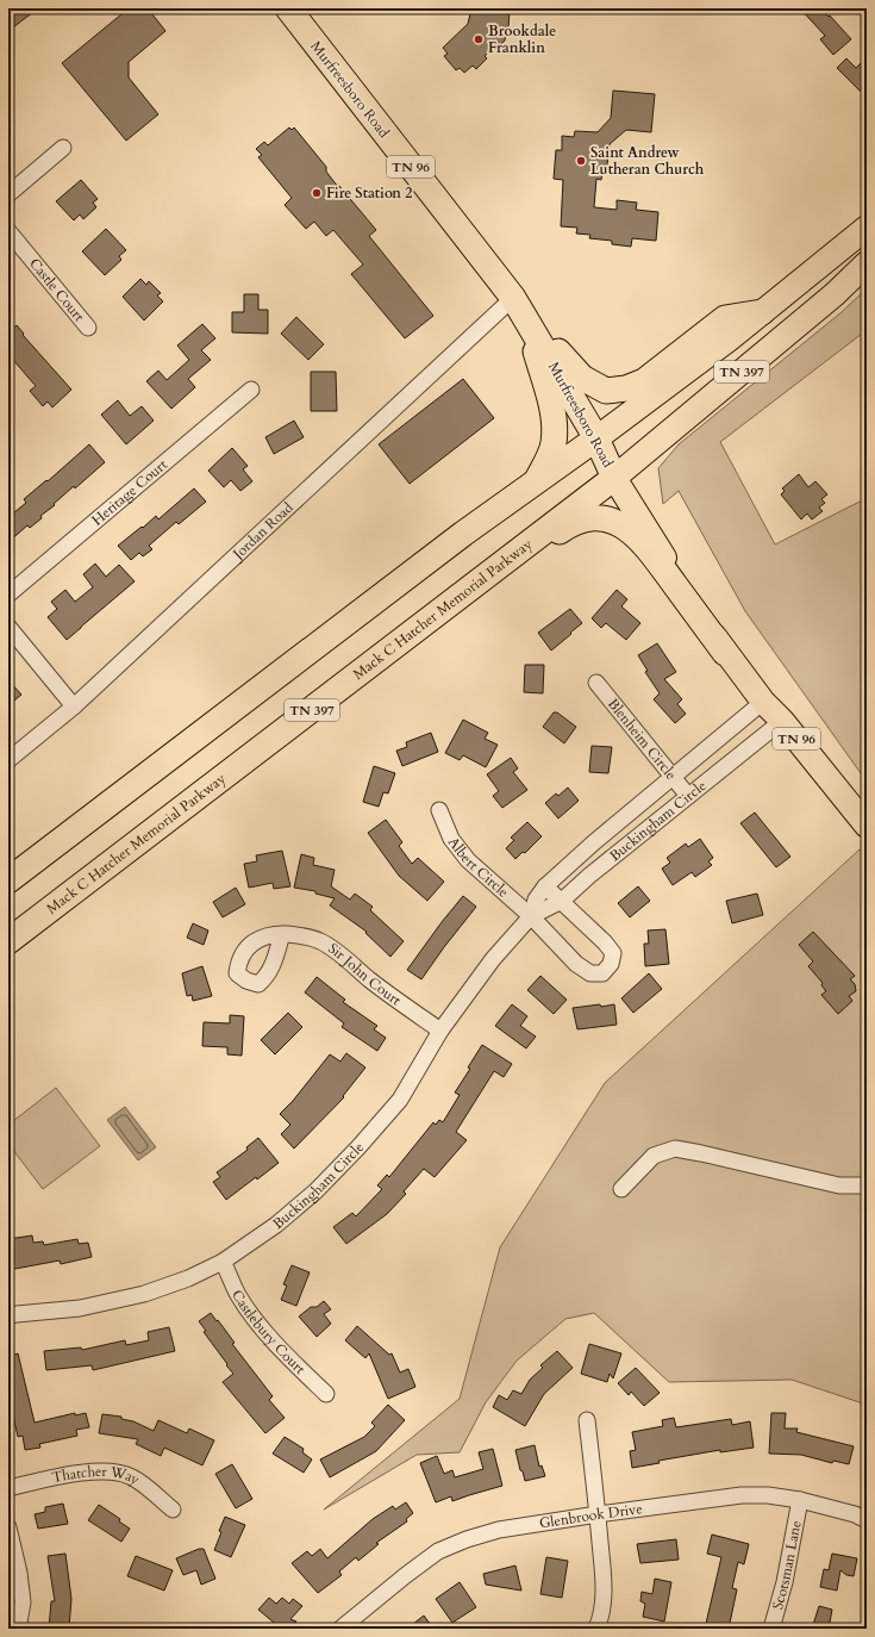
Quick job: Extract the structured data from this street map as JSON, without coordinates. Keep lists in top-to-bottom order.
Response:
{
  "streets": {
    "highway": [
      "Murfreesboro Road",
      "TN 96",
      "TN 397",
      "Mack C Hatcher Memorial Parkway"
    ],
    "street": [
      "Castle Court",
      "Heritage Court",
      "Jordan Road",
      "Blenheim Circle",
      "Buckingham Circle",
      "Albert Circle",
      "Sir John Court",
      "Castlebury Court",
      "Thatcher Way",
      "Glenbrook Drive",
      "Scotsman Lane"
    ]
  },
  "crossings": [
    ["Murfreesboro Road", "TN 397"],
    ["Murfreesboro Road", "Jordan Road"],
    ["Murfreesboro Road", "Mack C Hatcher Memorial Parkway"],
    ["Murfreesboro Road", "Buckingham Circle"],
    ["Blenheim Circle", "Buckingham Circle"],
    ["Buckingham Circle", "Albert Circle"],
    ["Buckingham Circle", "Sir John Court"],
    ["Buckingham Circle", "Castlebury Court"],
    ["Glenbrook Drive", "Scotsman Lane"]
  ],
  "places": ["Brookdale Franklin", "Saint Andrew Lutheran Church", "Fire Station 2"]
}
